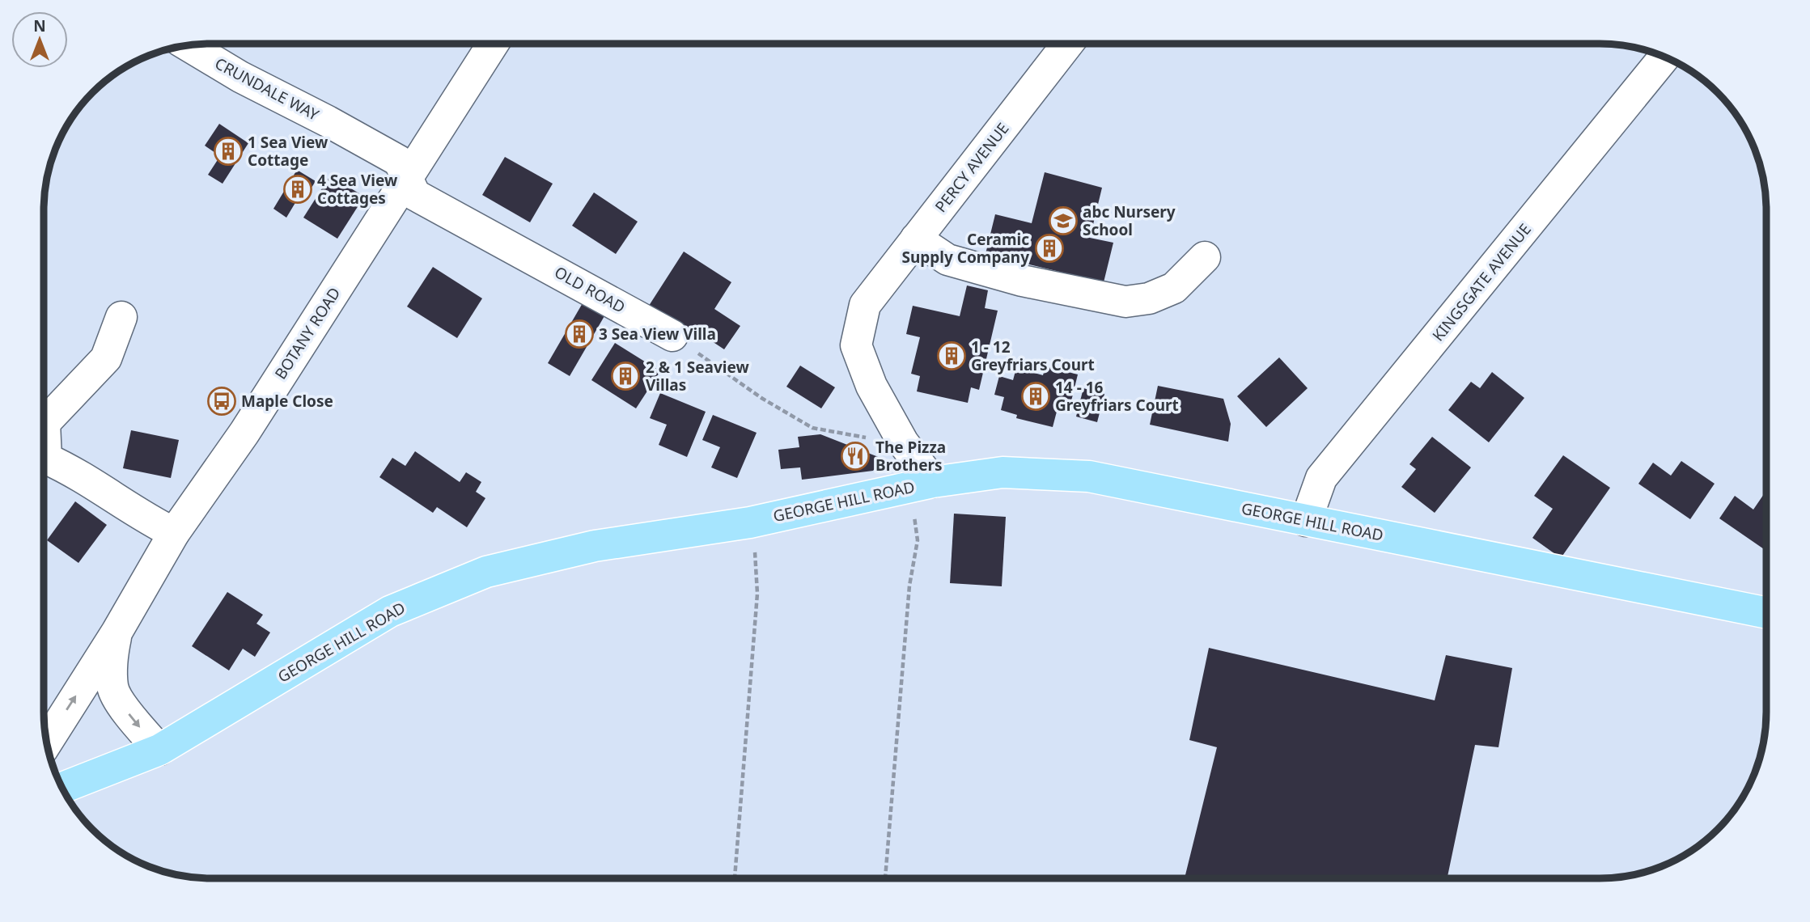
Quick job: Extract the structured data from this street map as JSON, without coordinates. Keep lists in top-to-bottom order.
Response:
{
  "streets": {
    "main road": ["GEORGE HILL ROAD"],
    "street": [
      "CRUNDALE WAY",
      "PERCY AVENUE",
      "KINGSGATE AVENUE",
      "OLD ROAD",
      "BOTANY ROAD"
    ]
  },
  "crossings": [
    ["CRUNDALE WAY", "OLD ROAD"],
    ["CRUNDALE WAY", "BOTANY ROAD"],
    ["PERCY AVENUE", "GEORGE HILL ROAD"],
    ["KINGSGATE AVENUE", "GEORGE HILL ROAD"],
    ["OLD ROAD", "BOTANY ROAD"],
    ["BOTANY ROAD", "GEORGE HILL ROAD"]
  ],
  "places": {
    "building": [
      "1 Sea View Cottage",
      "4 Sea View Cottages",
      "Ceramic Supply Company",
      "3 Sea View Villa",
      "1 - 12 Greyfriars Court",
      "2 & 1 Seaview Villas",
      "14 - 16 Greyfriars Court"
    ],
    "school or university": ["abc Nursery School"],
    "bus stop": ["Maple Close"],
    "restaurant": ["The Pizza Brothers"]
  },
  "north": "top"
}
